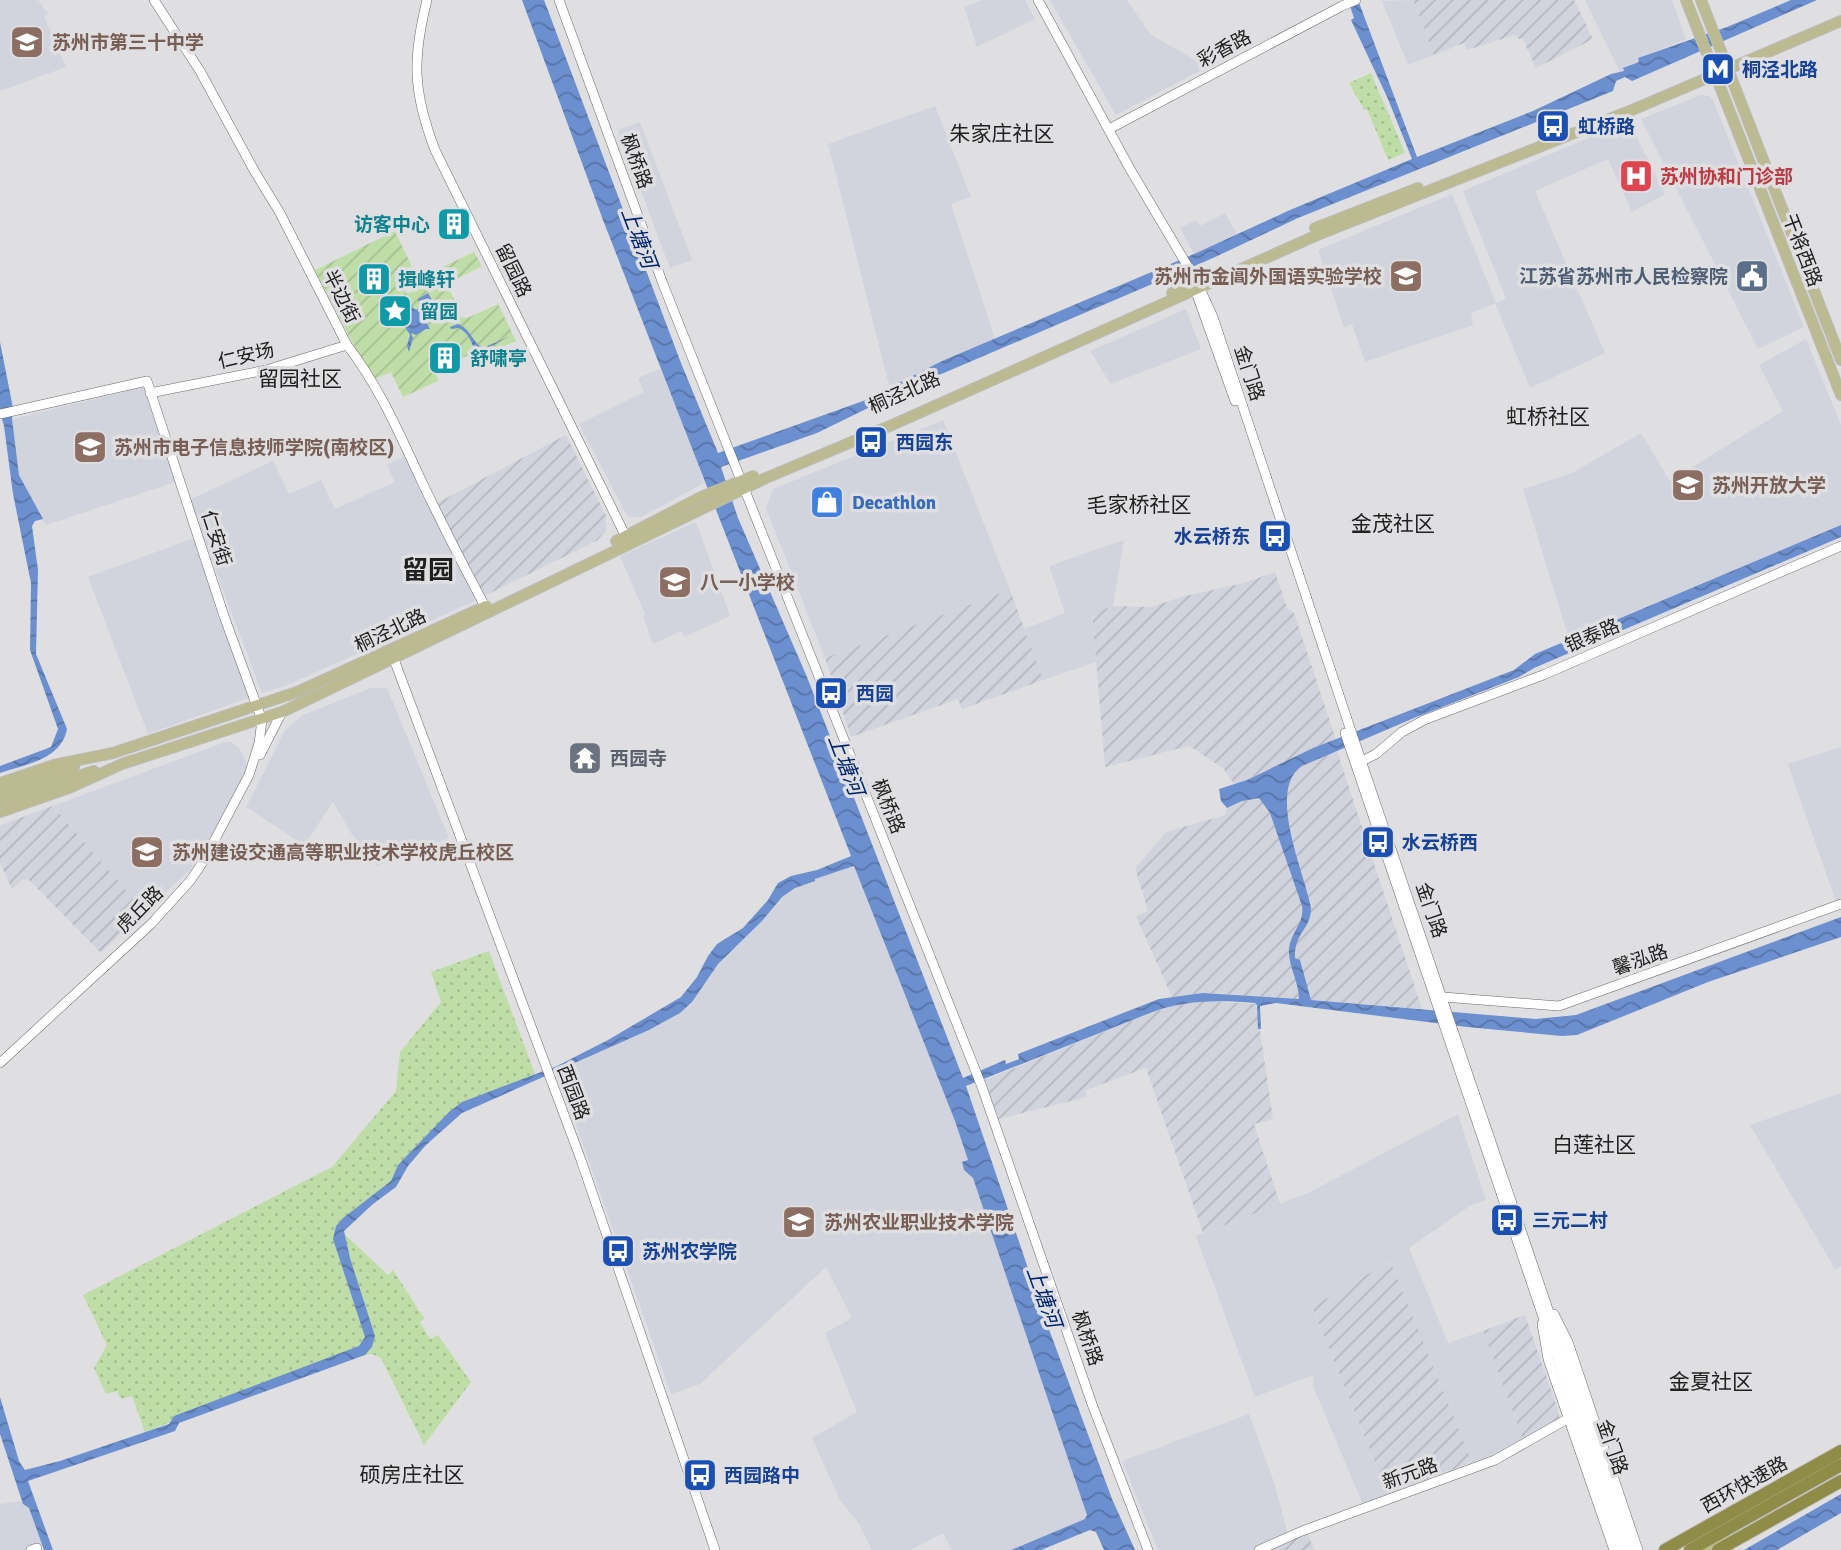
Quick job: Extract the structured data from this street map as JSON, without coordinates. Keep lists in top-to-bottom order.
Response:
{
  "streets": {
    "highway": ["西环快速路"],
    "main road": [
      "彩香路",
      "枫桥路",
      "干将西路",
      "留园路",
      "半边街",
      "仁安场",
      "金门路",
      "桐泾北路",
      "仁安街",
      "银泰路",
      "虎丘路",
      "馨泓路",
      "西园路",
      "新元路"
    ]
  },
  "crossings": [
    ["彩香路", "金门路"],
    ["枫桥路", "桐泾北路"],
    ["干将西路", "桐泾北路"],
    ["留园路", "桐泾北路"],
    ["半边街", "仁安场"],
    ["半边街", "桐泾北路"],
    ["仁安场", "仁安街"],
    ["金门路", "桐泾北路"],
    ["金门路", "银泰路"],
    ["金门路", "馨泓路"],
    ["桐泾北路", "仁安街"],
    ["桐泾北路", "虎丘路"],
    ["桐泾北路", "西园路"],
    ["仁安街", "虎丘路"]
  ],
  "districts": [
    "朱家庄社区",
    "留园社区",
    "虹桥社区",
    "毛家桥社区",
    "金茂社区",
    "留园",
    "白莲社区",
    "金夏社区",
    "硕房庄社区"
  ],
  "water": ["上塘河"],
  "places": {
    "school or university": [
      "苏州市第三十中学",
      "苏州市金阊外国语实验学校",
      "苏州市电子信息技师学院(南校区)",
      "苏州开放大学",
      "八一小学校",
      "苏州建设交通高等职业技术学校虎丘校区",
      "苏州农业职业技术学院"
    ],
    "metro station": ["桐泾北路"],
    "bus stop": [
      "虹桥路",
      "西园东",
      "水云桥东",
      "西园",
      "水云桥西",
      "三元二村",
      "苏州农学院",
      "西园路中"
    ],
    "hospital": ["苏州协和门诊部"],
    "building": ["访客中心", "揖峰轩", "舒啸亭"],
    "public building": ["江苏省苏州市人民检察院"],
    "place": ["留园"],
    "shop": ["Decathlon"],
    "temple": ["西园寺"]
  }
}
